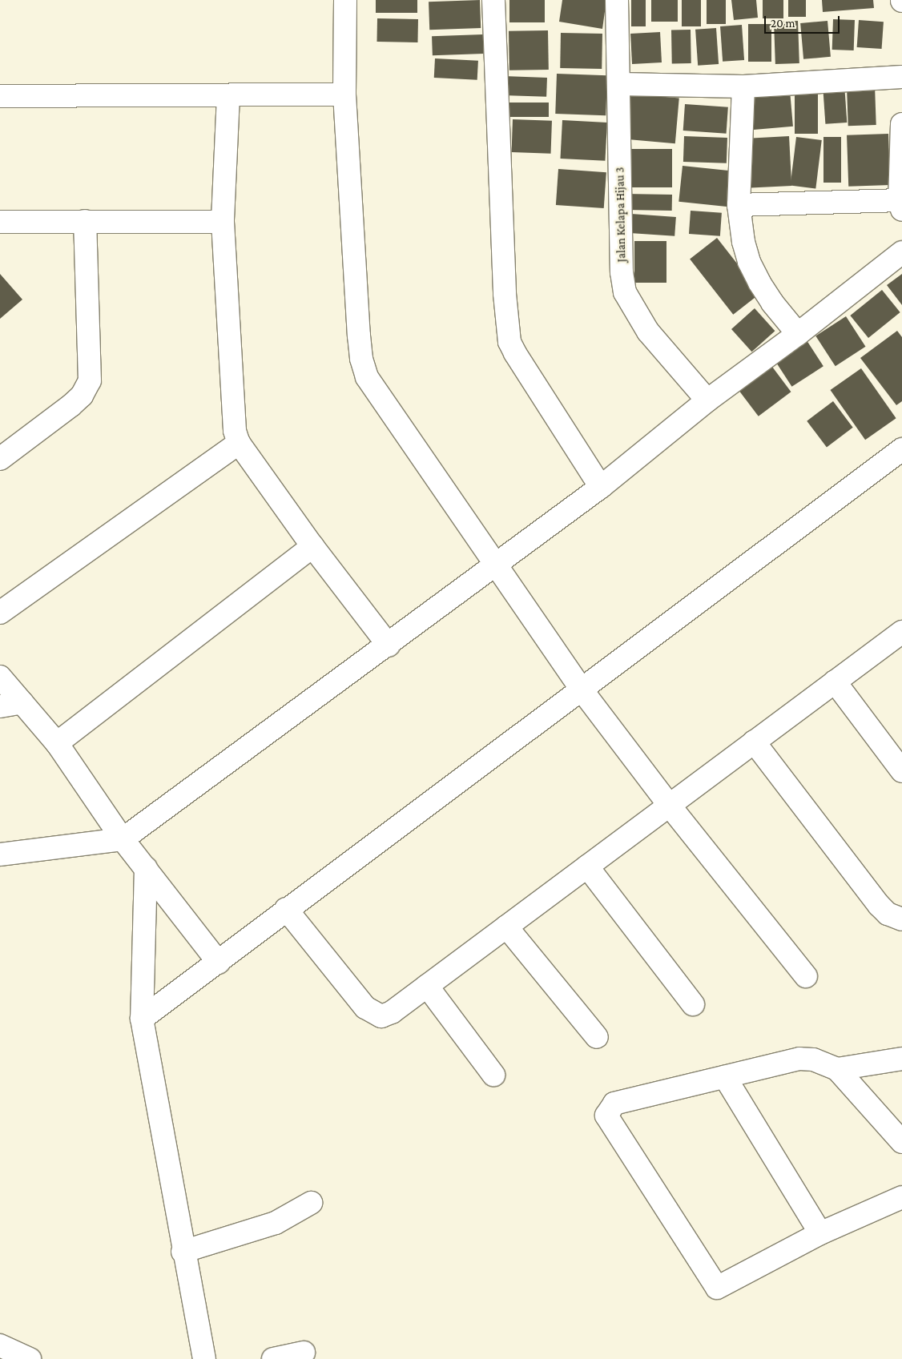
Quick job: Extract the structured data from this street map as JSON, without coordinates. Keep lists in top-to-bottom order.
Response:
{
  "streets": {
    "street": ["Jalan Kelapa Hijau 3"]
  },
  "scale_bar": "20 m"
}
